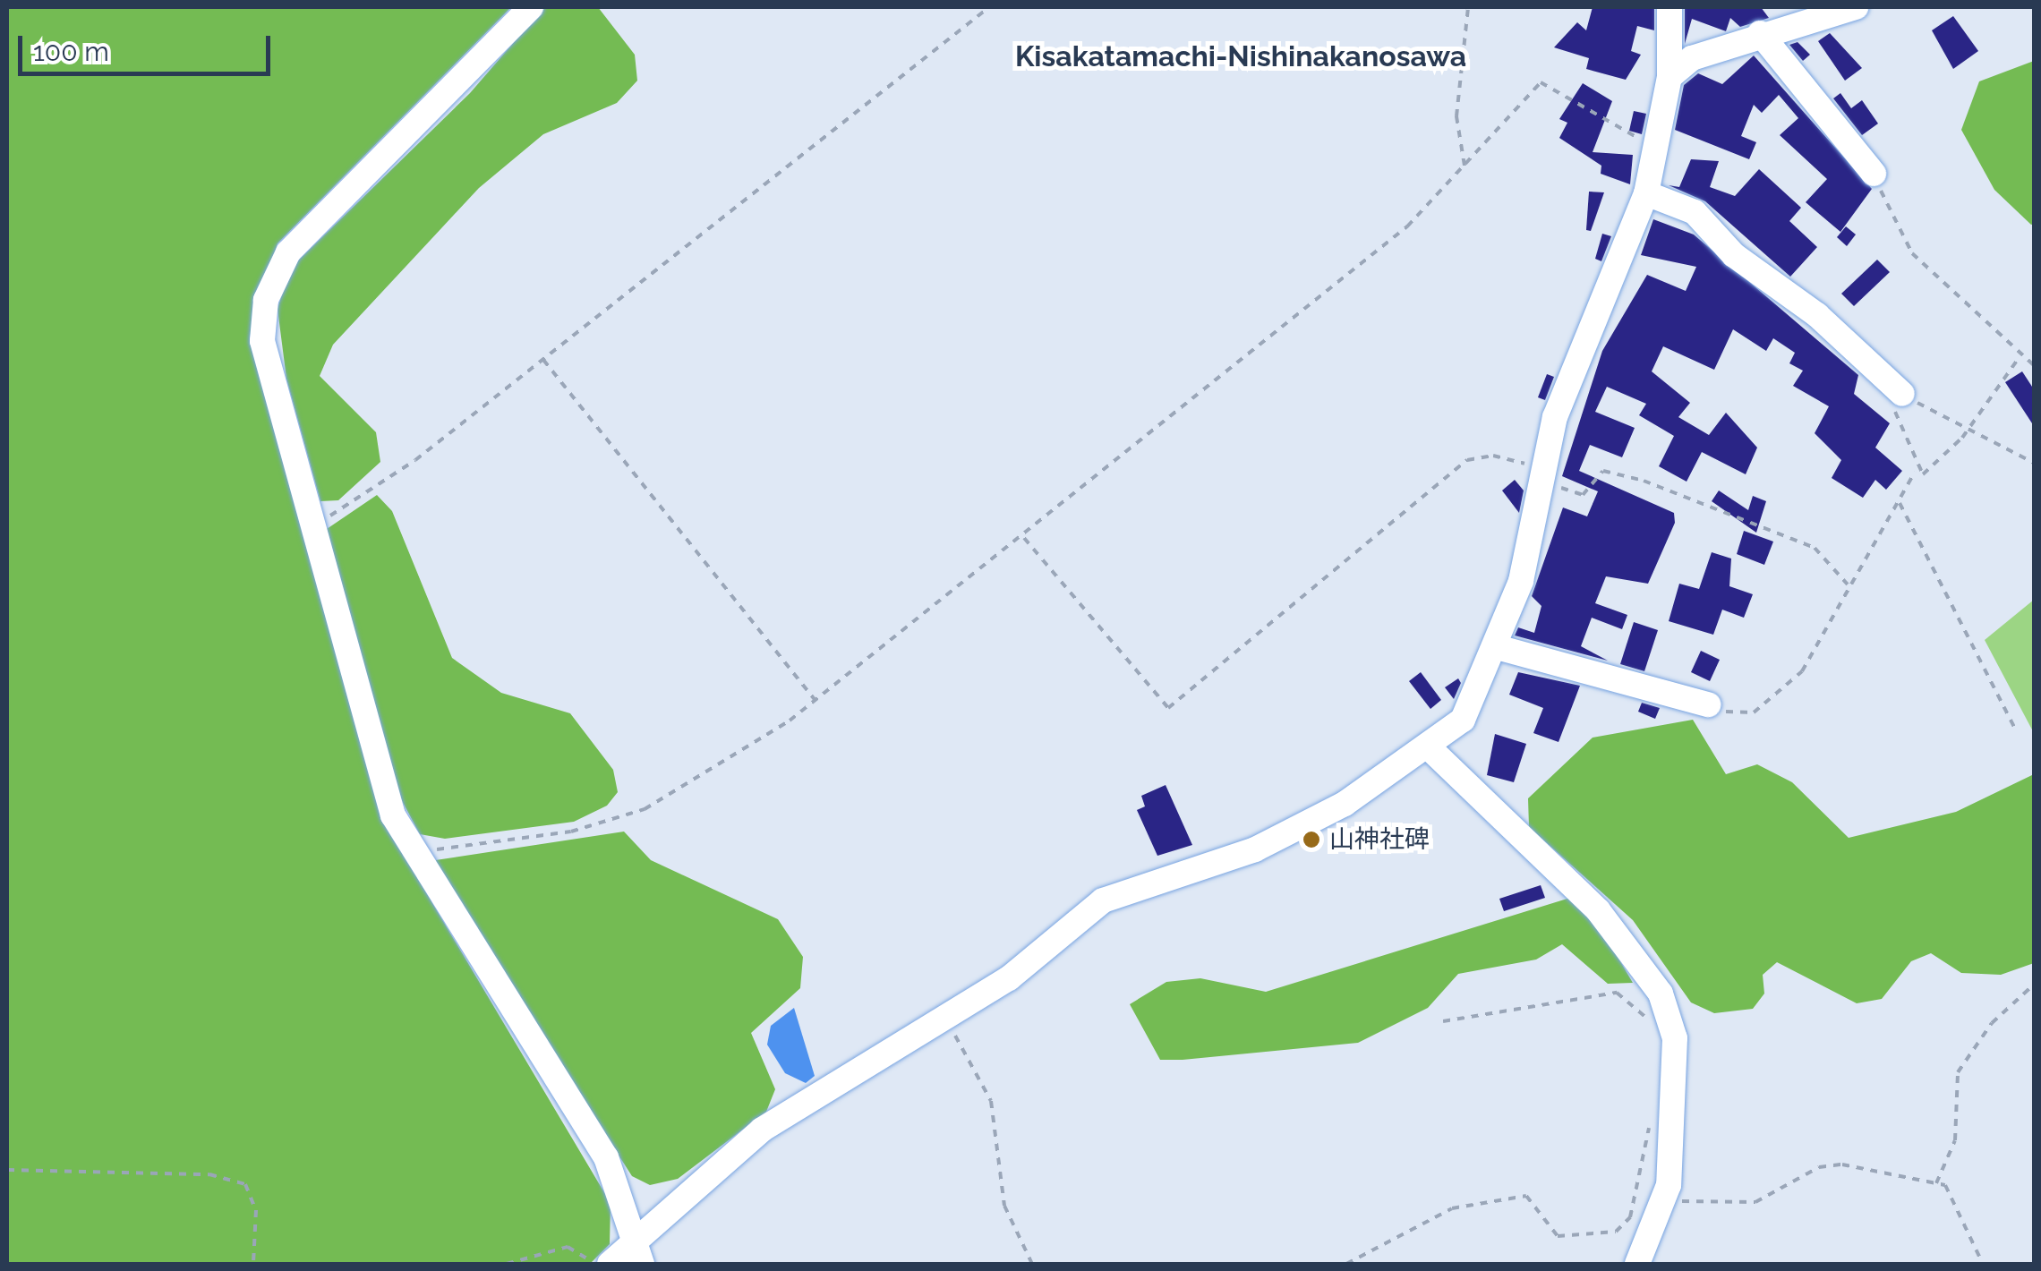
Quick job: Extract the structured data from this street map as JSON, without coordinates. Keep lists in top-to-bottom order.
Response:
{
  "districts": ["Kisakatamachi-Nishinakanosawa"],
  "places": ["山神社碑"],
  "scale_bar": "100 m"
}
